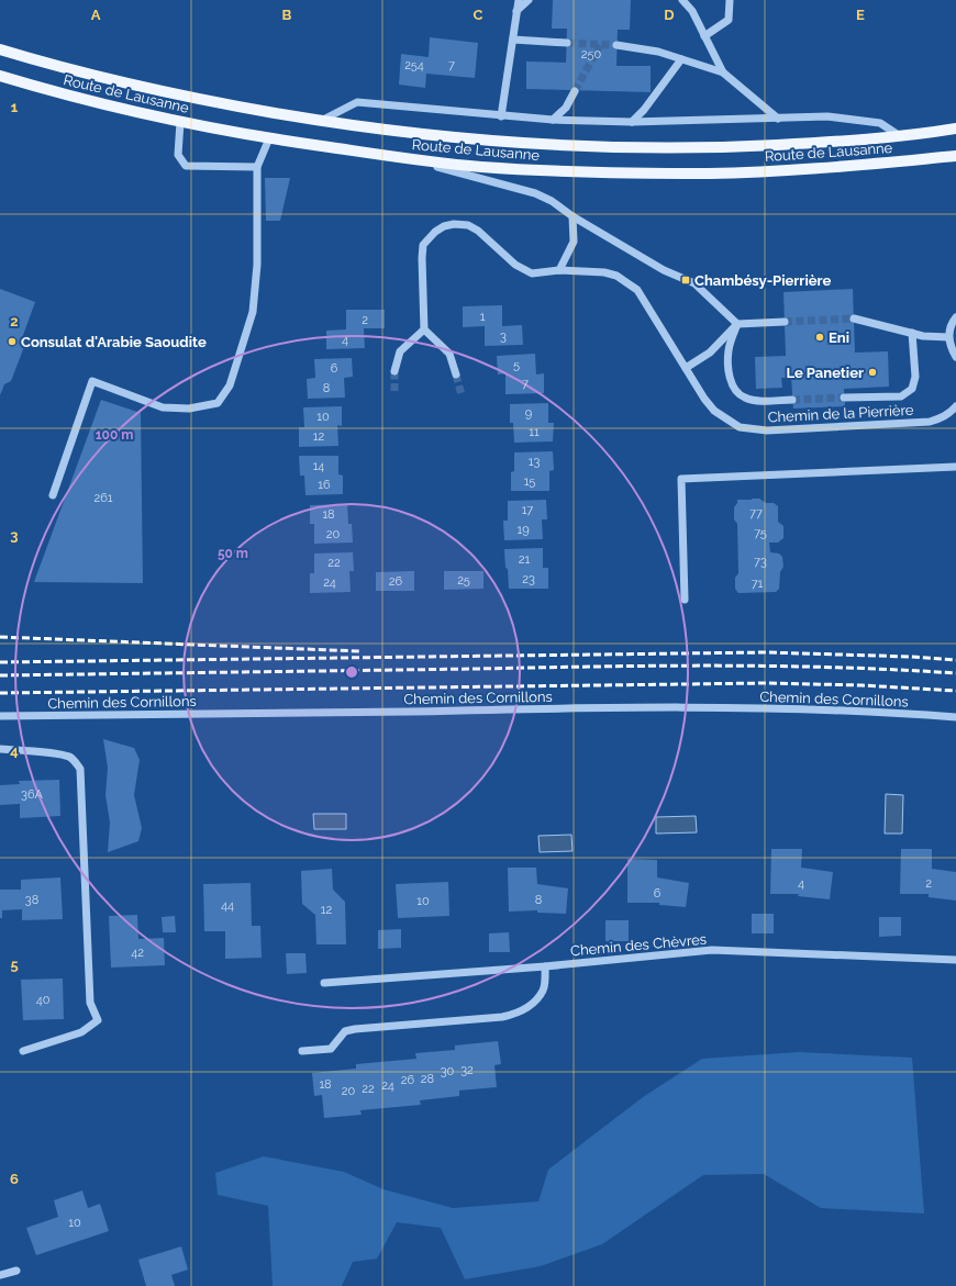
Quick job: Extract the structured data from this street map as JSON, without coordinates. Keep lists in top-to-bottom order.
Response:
{
  "streets": {
    "main road": ["Route de Lausanne"],
    "street": ["Chemin de la Pierrière", "Chemin des Cornillons", "Chemin des Chèvres"]
  },
  "places": {
    "transit": ["Chambésy-Pierrière"],
    "other": ["Eni", "Consulat d'Arabie Saoudite", "Le Panetier"]
  },
  "house_numbers": [
    "250",
    "254",
    "7",
    "1",
    "2",
    "3",
    "4",
    "5",
    "6",
    "7",
    "8",
    "9",
    "10",
    "11",
    "12",
    "13",
    "14",
    "15",
    "16",
    "261",
    "17",
    "77",
    "18",
    "19",
    "75",
    "20",
    "21",
    "73",
    "22",
    "23",
    "25",
    "26",
    "24",
    "71",
    "36A",
    "4",
    "2",
    "6",
    "38",
    "8",
    "10",
    "44",
    "12",
    "42",
    "40",
    "32",
    "30",
    "28",
    "26",
    "18",
    "24",
    "22",
    "20",
    "10"
  ],
  "grid": {
    "columns": [
      "A",
      "B",
      "C",
      "D",
      "E"
    ],
    "rows": [
      "1",
      "2",
      "3",
      "4",
      "5",
      "6"
    ]
  },
  "rings": ["100 m", "50 m"]
}
